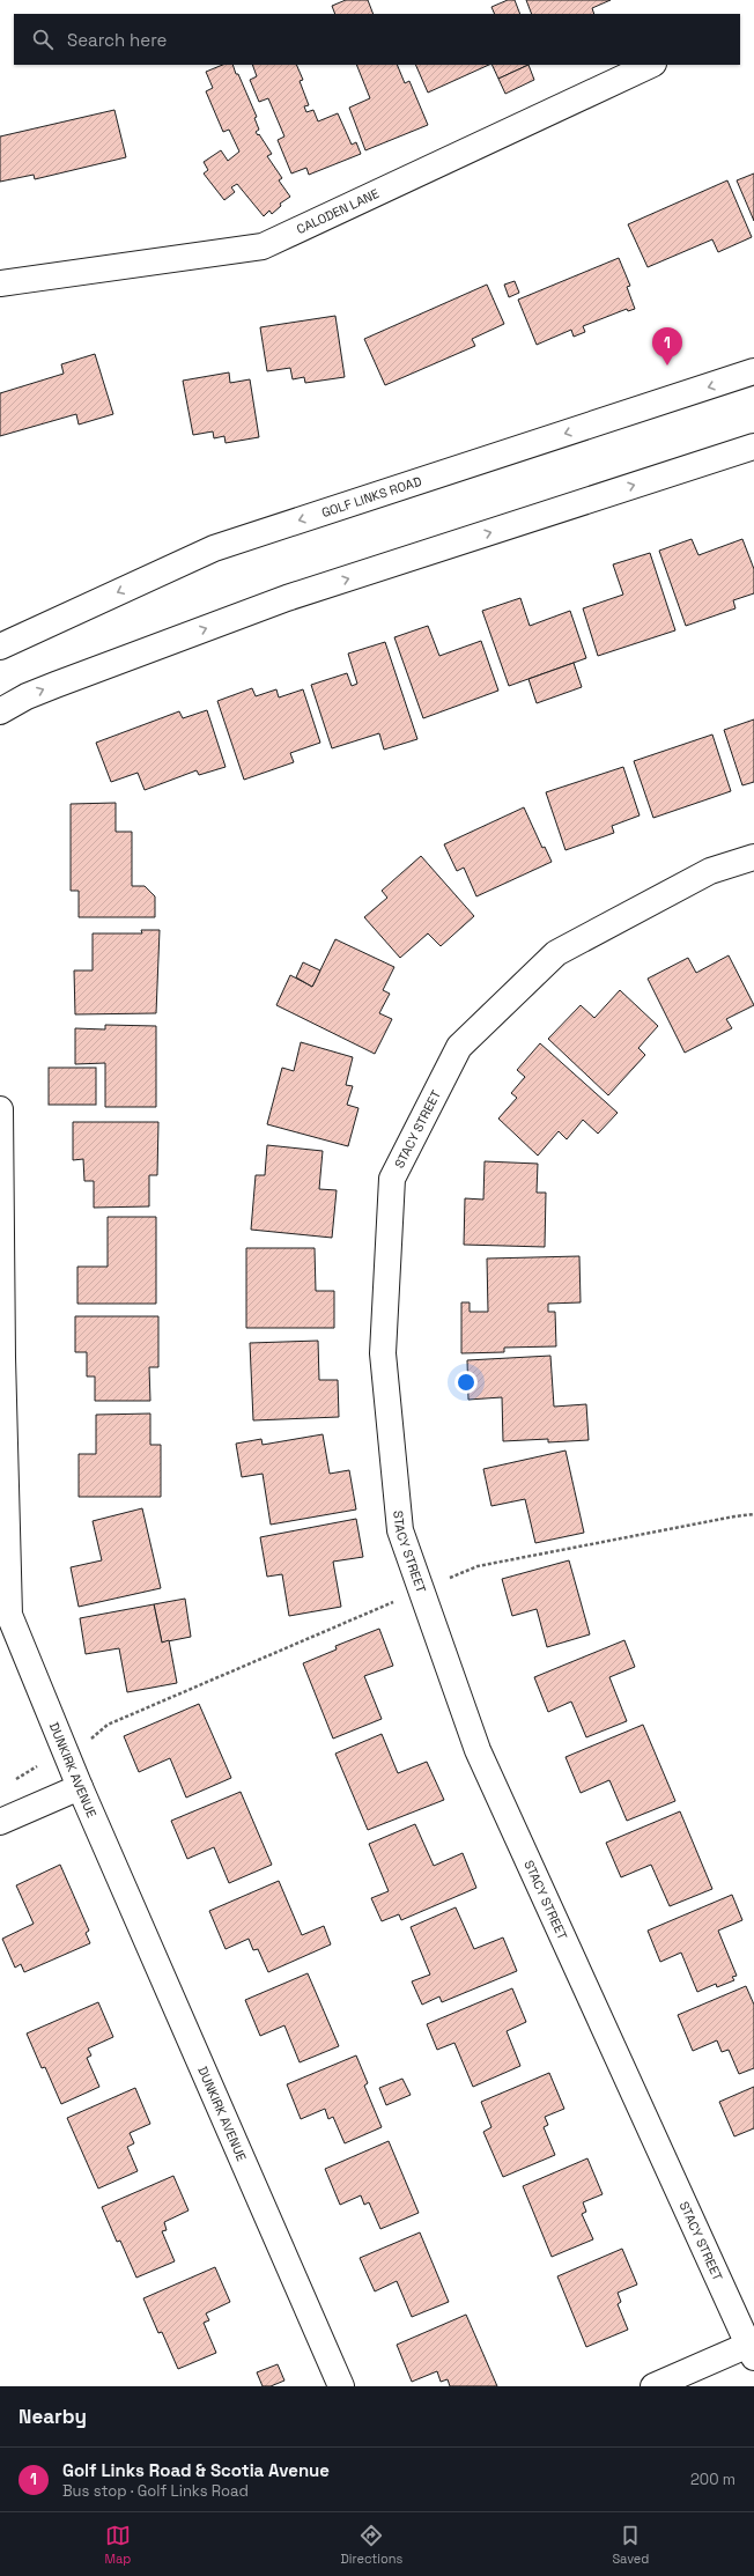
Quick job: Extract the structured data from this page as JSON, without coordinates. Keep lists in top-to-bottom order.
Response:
{
  "streets": {
    "street": [
      "CALODEN LANE",
      "GOLF LINKS ROAD",
      "STACY STREET",
      "DUNKIRK AVENUE"
    ]
  },
  "page": {
    "search": "Search here",
    "pins": "1",
    "heading": "Nearby",
    "list": [
      {
        "mark": "1",
        "name": "Golf Links Road & Scotia Avenue",
        "note": "Bus stop · Golf Links Road",
        "value": "200 m"
      }
    ],
    "nav": ["Map", "Directions", "Saved"]
  }
}
